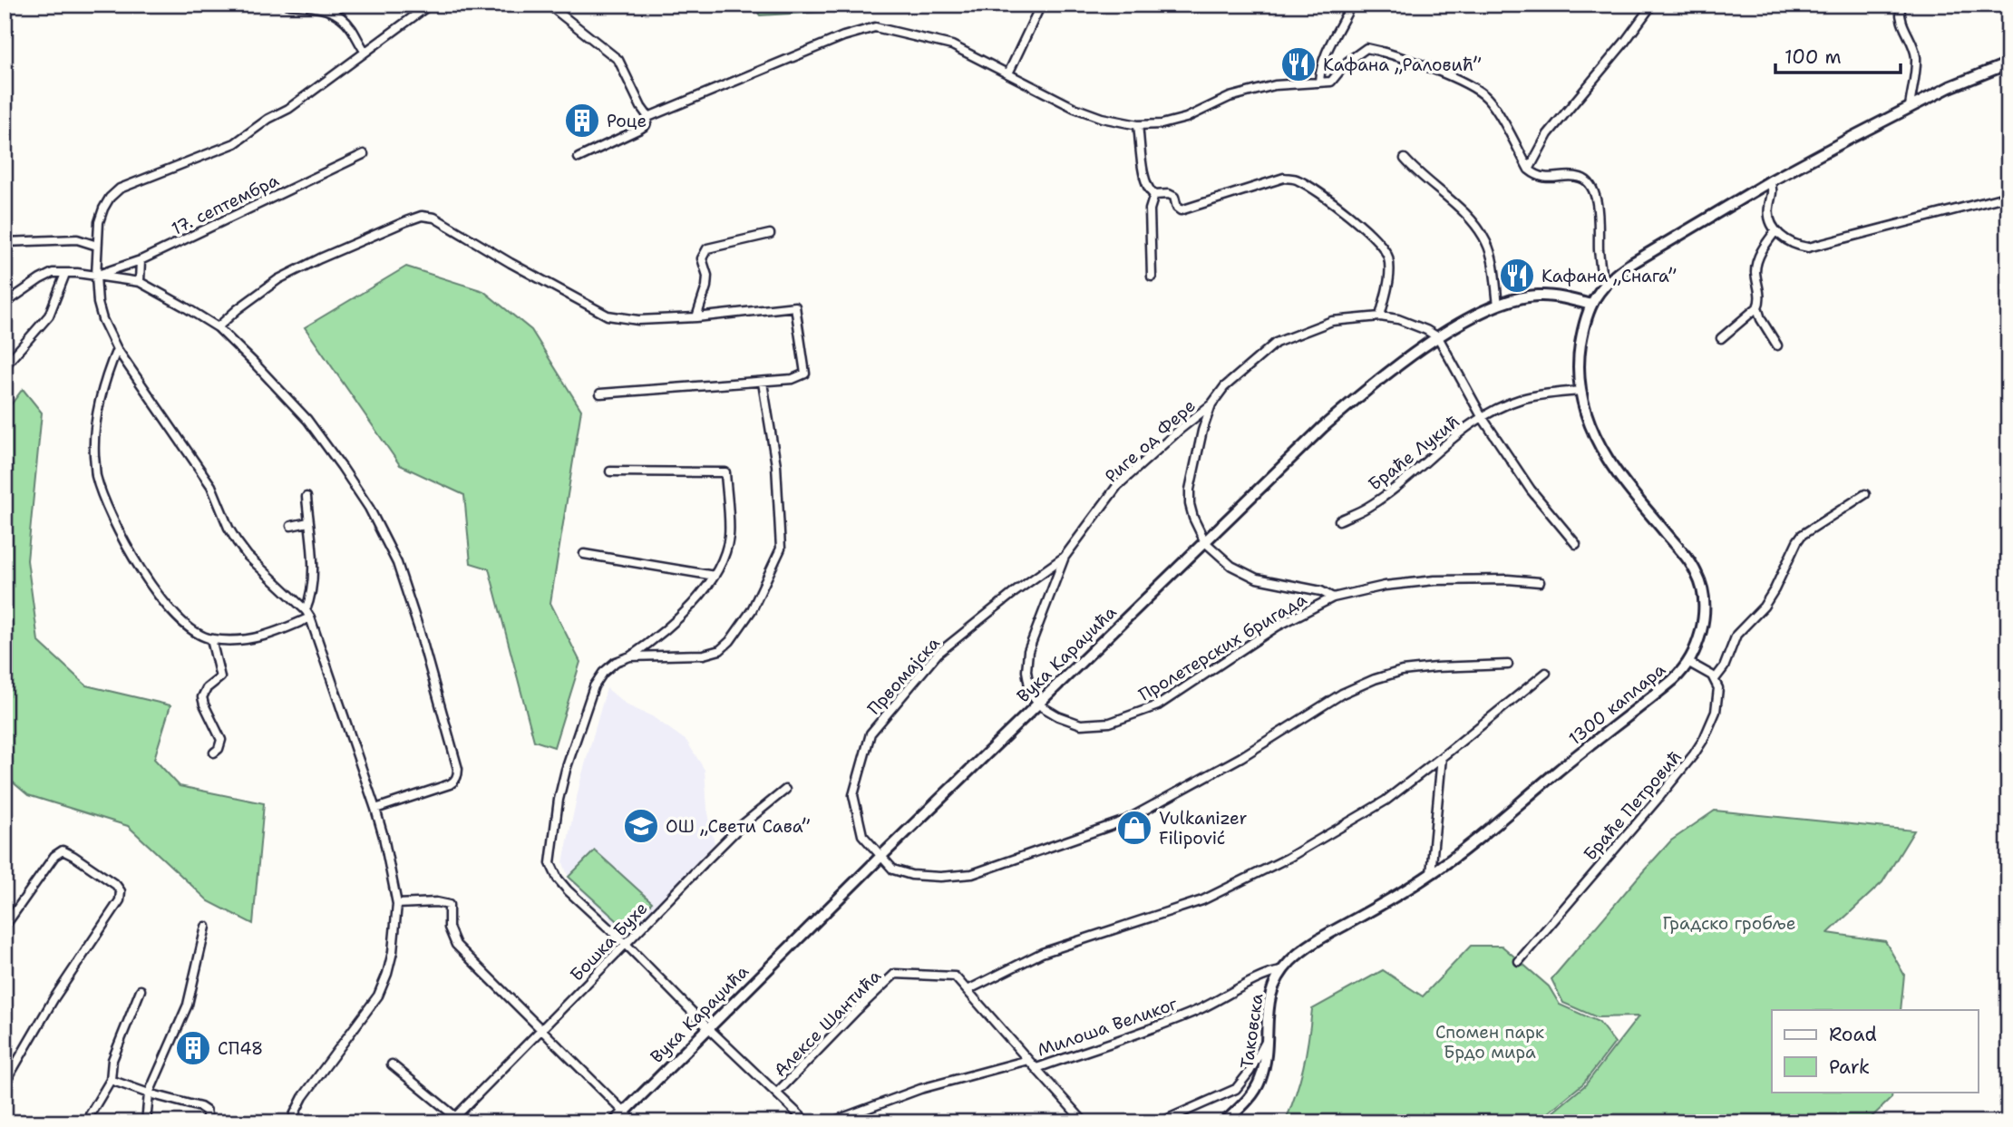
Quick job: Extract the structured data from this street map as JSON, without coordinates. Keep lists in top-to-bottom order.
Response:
{
  "streets": {
    "street": [
      "17. септембра",
      "Риге од Фере",
      "Браће Лукић",
      "Пролетерских бригада",
      "Вука Караџића",
      "Првомајска",
      "1300 каплара",
      "Браће Петровић",
      "Бошка Бухе",
      "Алексе Шантића",
      "Милоша Великог",
      "Таковска"
    ]
  },
  "crossings": [
    ["Риге од Фере", "Пролетерских бригада"],
    ["Риге од Фере", "Вука Караџића"],
    ["Риге од Фере", "Првомајска"],
    ["Браће Лукић", "1300 каплара"],
    ["Пролетерских бригада", "Вука Караџића"],
    ["Вука Караџића", "Првомајска"],
    ["Вука Караџића", "1300 каплара"],
    ["1300 каплара", "Милоша Великог"],
    ["1300 каплара", "Таковска"],
    ["Милоша Великог", "Таковска"]
  ],
  "parks": ["Градско гробље", "Спомен парк Брдо мира"],
  "places": {
    "restaurant": ["Кафана „Раловић”", "Кафана „Снага”"],
    "building": ["Роце", "СП48"],
    "school or university": ["ОШ „Свети Сава”"],
    "shop": ["Vulkanizer Filipović"]
  },
  "legend": ["Road", "Park"],
  "scale_bar": "100 m"
}
